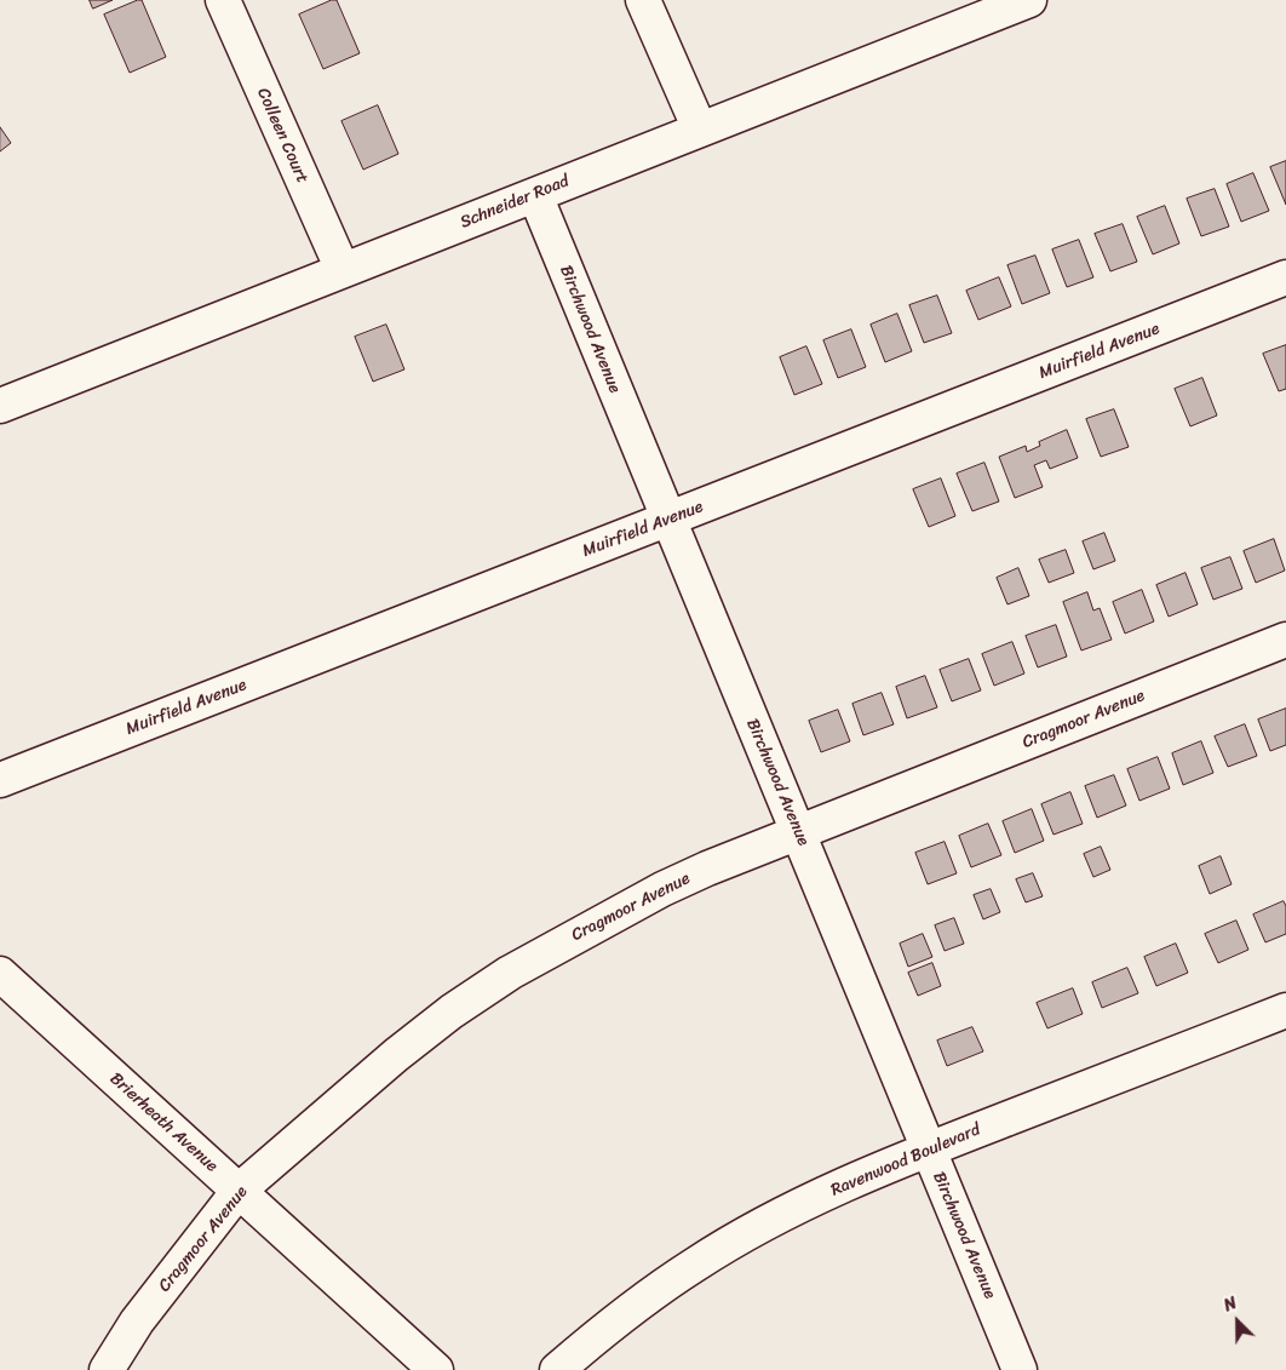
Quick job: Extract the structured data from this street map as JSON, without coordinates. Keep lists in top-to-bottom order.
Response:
{
  "streets": {
    "street": [
      "Colleen Court",
      "Schneider Road",
      "Birchwood Avenue",
      "Muirfield Avenue",
      "Cragmoor Avenue",
      "Brierheath Avenue",
      "Ravenwood Boulevard"
    ]
  },
  "crossings": [
    ["Colleen Court", "Schneider Road"],
    ["Schneider Road", "Birchwood Avenue"],
    ["Birchwood Avenue", "Muirfield Avenue"],
    ["Birchwood Avenue", "Cragmoor Avenue"],
    ["Birchwood Avenue", "Ravenwood Boulevard"],
    ["Cragmoor Avenue", "Brierheath Avenue"]
  ],
  "north": "top left"
}
